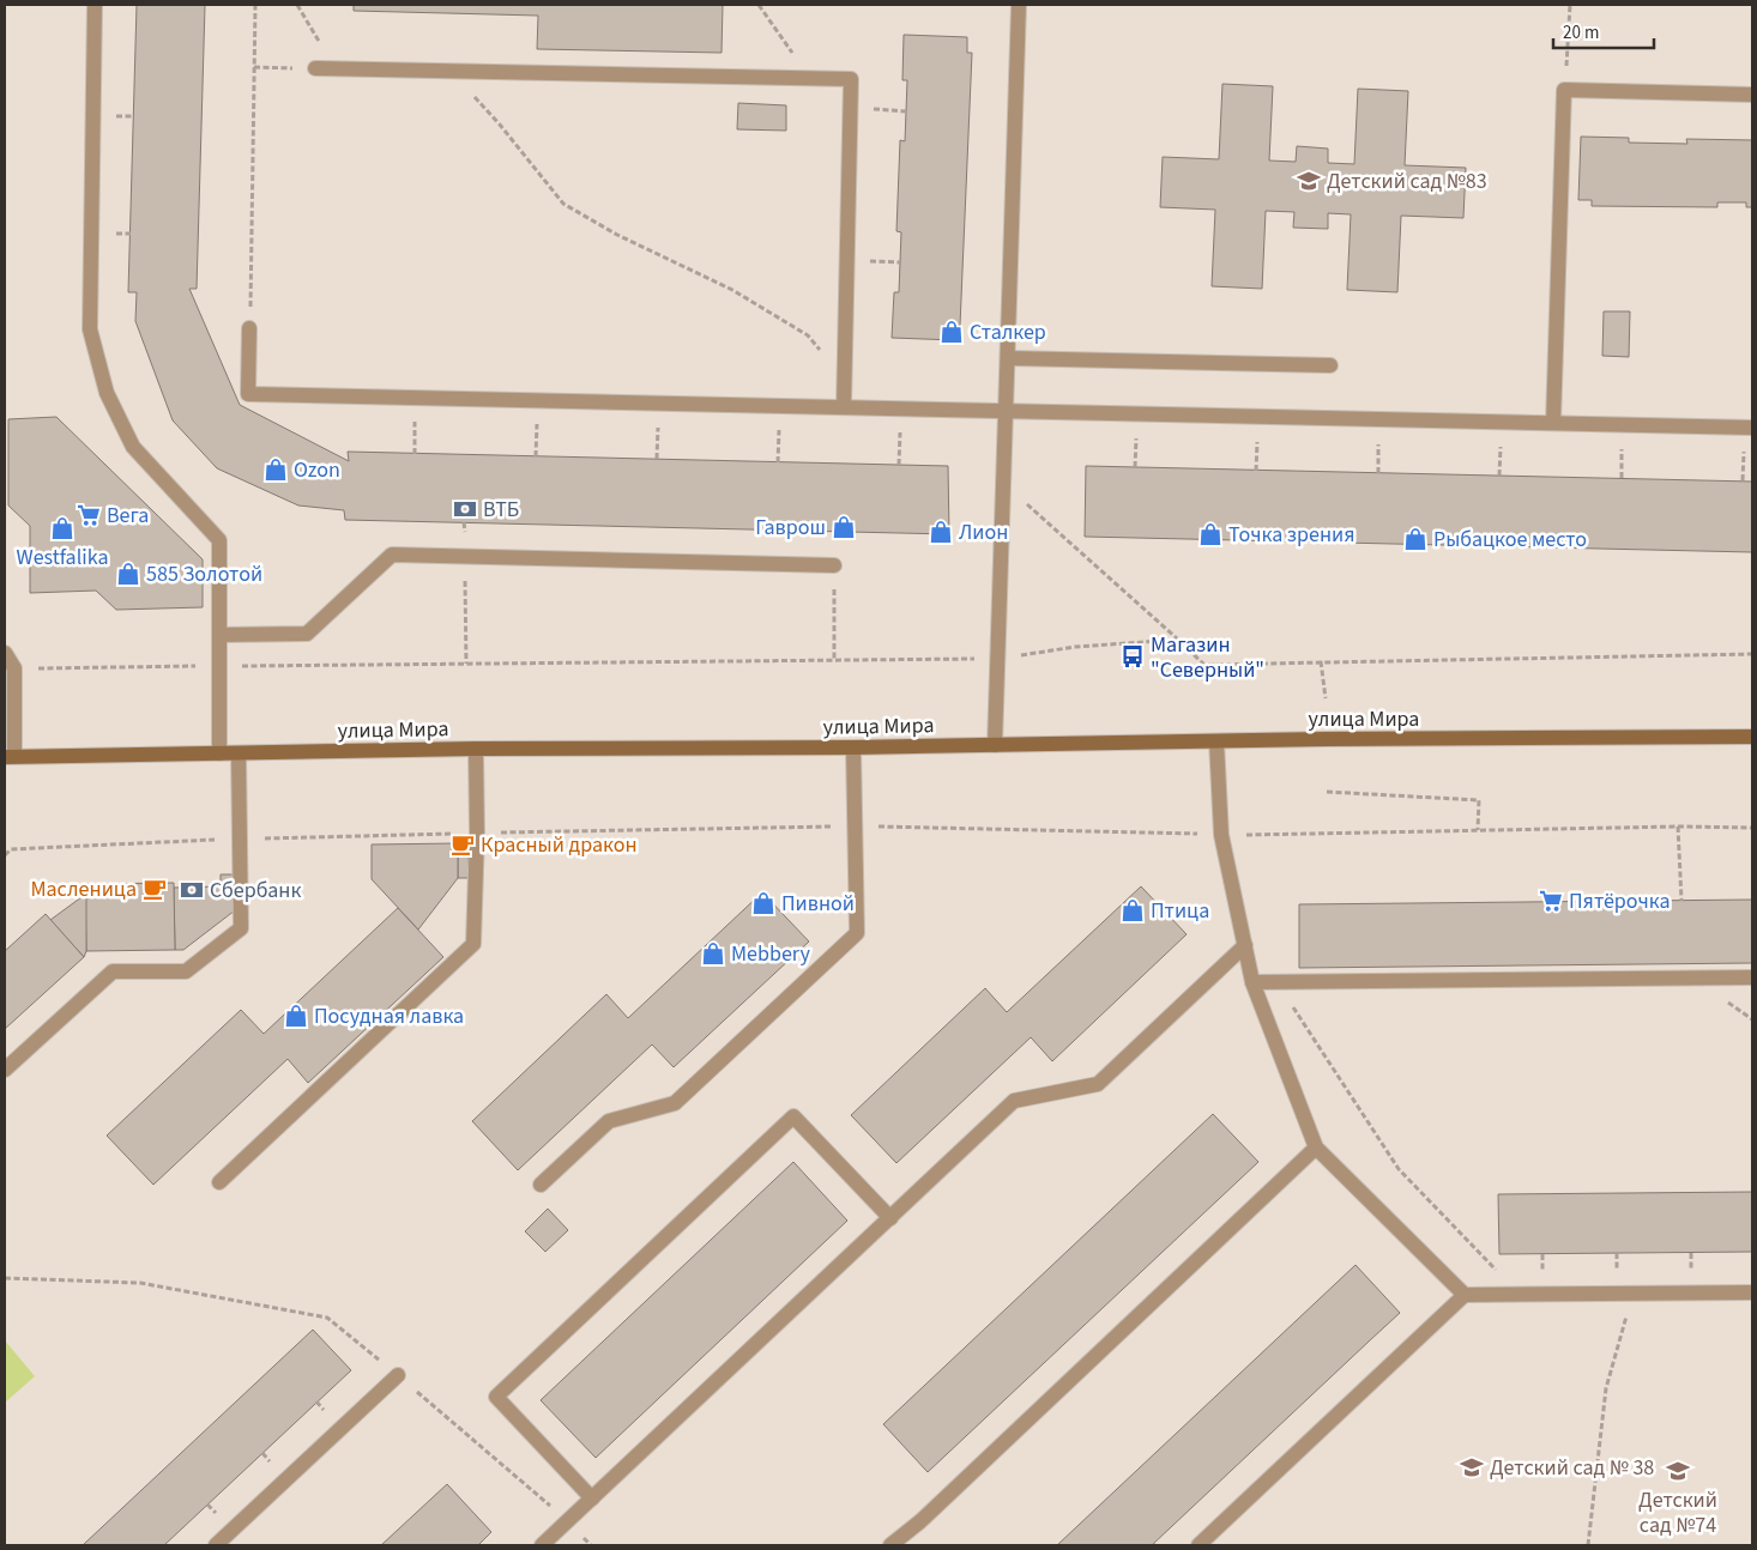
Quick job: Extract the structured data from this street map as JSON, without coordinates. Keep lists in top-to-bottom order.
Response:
{
  "streets": {
    "main road": ["улица Мира"]
  },
  "places": {
    "school or university": ["Детский сад №83", "Детский сад № 38", "Детский сад №74"],
    "shop": [
      "Сталкер",
      "Ozon",
      "Гаврош",
      "Westfalika",
      "Лион",
      "Точка зрения",
      "Рыбацкое место",
      "585 Золотой",
      "Пивной",
      "Птица",
      "Mebbery",
      "Посудная лавка"
    ],
    "bank": ["ВТБ", "Сбербанк"],
    "supermarket": ["Вега", "Пятёрочка"],
    "bus stop": ["Магазин \"Северный\""],
    "cafe": ["Красный дракон", "Масленица"]
  },
  "scale_bar": "20 m"
}
